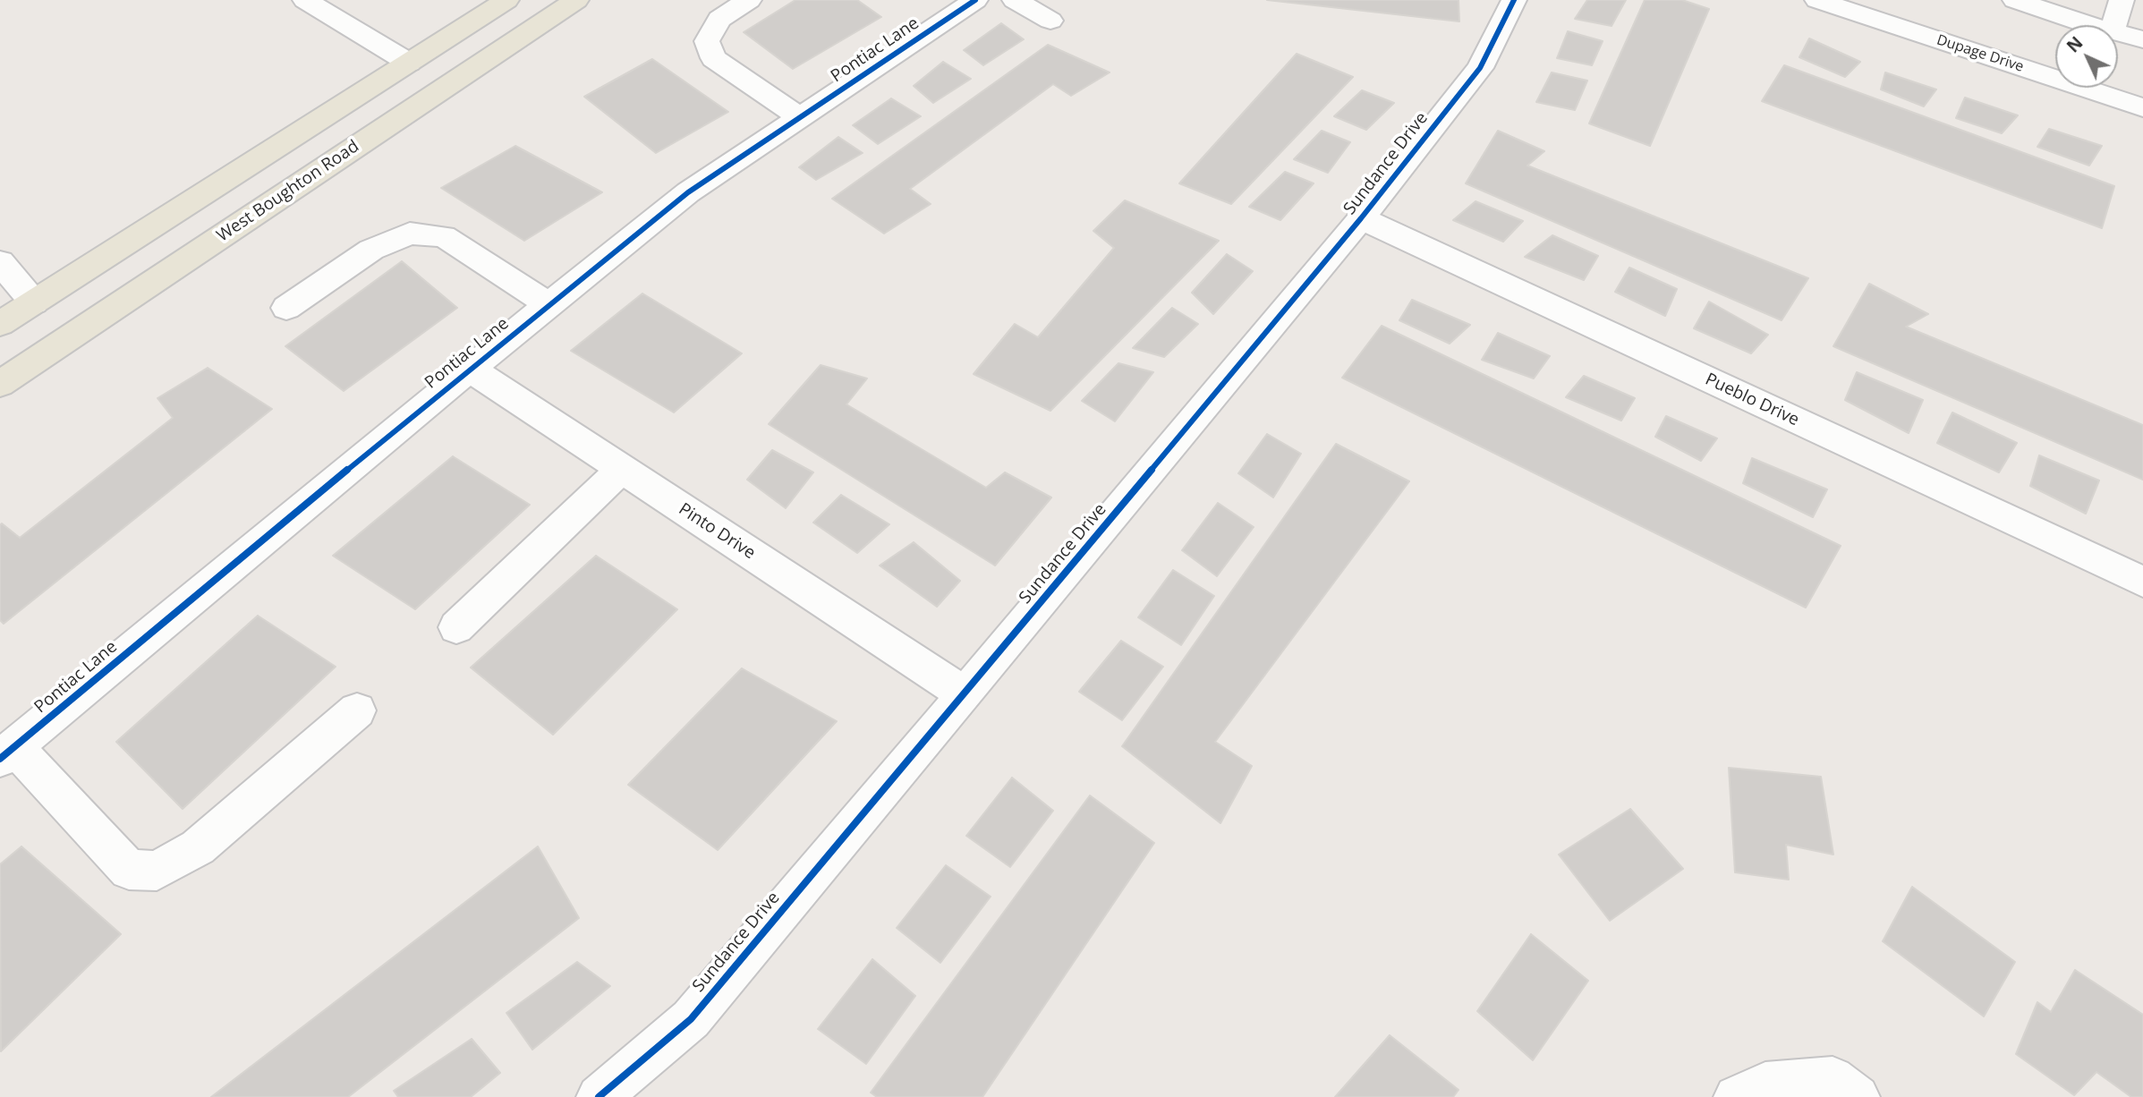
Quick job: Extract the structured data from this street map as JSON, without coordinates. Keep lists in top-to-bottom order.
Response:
{
  "streets": {
    "main road": ["West Boughton Road"],
    "street": [
      "Pontiac Lane",
      "Dupage Drive",
      "Sundance Drive",
      "Pueblo Drive",
      "Pinto Drive"
    ]
  },
  "crossings": [
    ["Pontiac Lane", "Pinto Drive"],
    ["Sundance Drive", "Pueblo Drive"],
    ["Sundance Drive", "Pinto Drive"]
  ],
  "north": "top left"
}
